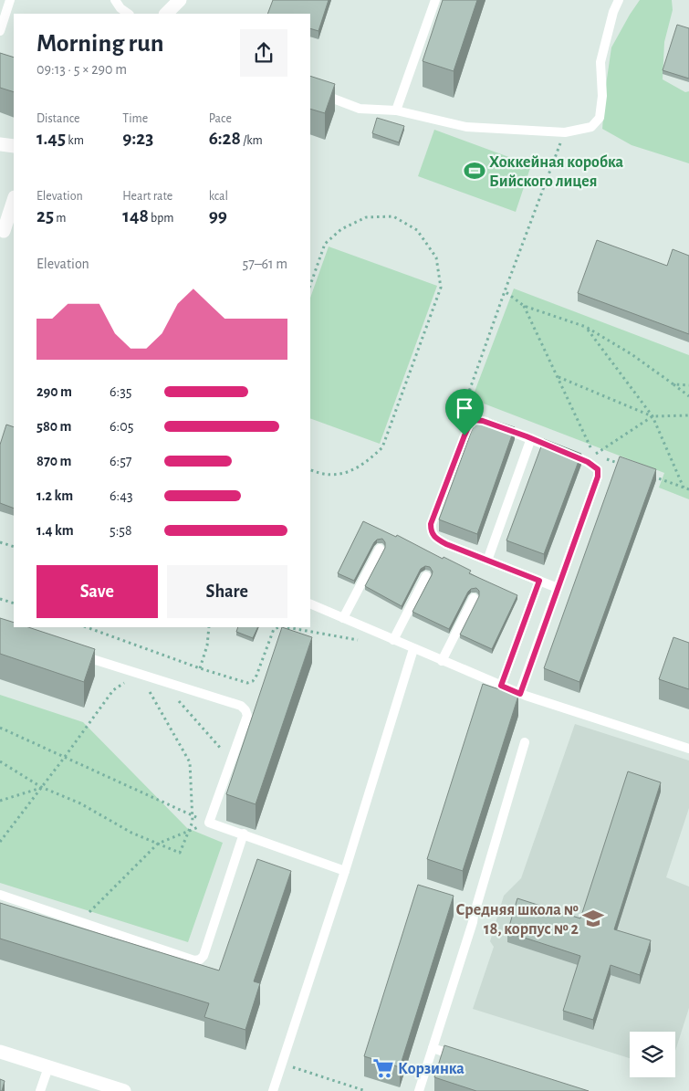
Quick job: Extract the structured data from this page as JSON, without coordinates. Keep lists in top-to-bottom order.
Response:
{
  "places": {
    "sports": ["Хоккейная коробка Бийского лицея"],
    "school or university": ["Средняя школа № 18, корпус № 2"],
    "supermarket": ["Корзинка"]
  },
  "page": {
    "heading": ["Morning run", "09:13 · 5 × 290 m"],
    "stats": [
      ["Distance", "1.45 km"],
      ["Time", "9:23"],
      ["Pace", "6:28 /km"],
      ["Elevation", "25 m"],
      ["Heart rate", "148 bpm"],
      ["kcal", "99"]
    ],
    "chart": ["Elevation", "57–61 m"],
    "list": [
      {
        "name": "290 m",
        "note": "6:35"
      },
      {
        "name": "580 m",
        "note": "6:05"
      },
      {
        "name": "870 m",
        "note": "6:57"
      },
      {
        "name": "1.2 km",
        "note": "6:43"
      },
      {
        "name": "1.4 km",
        "note": "5:58"
      }
    ],
    "buttons": ["Save", "Share"]
  }
}
